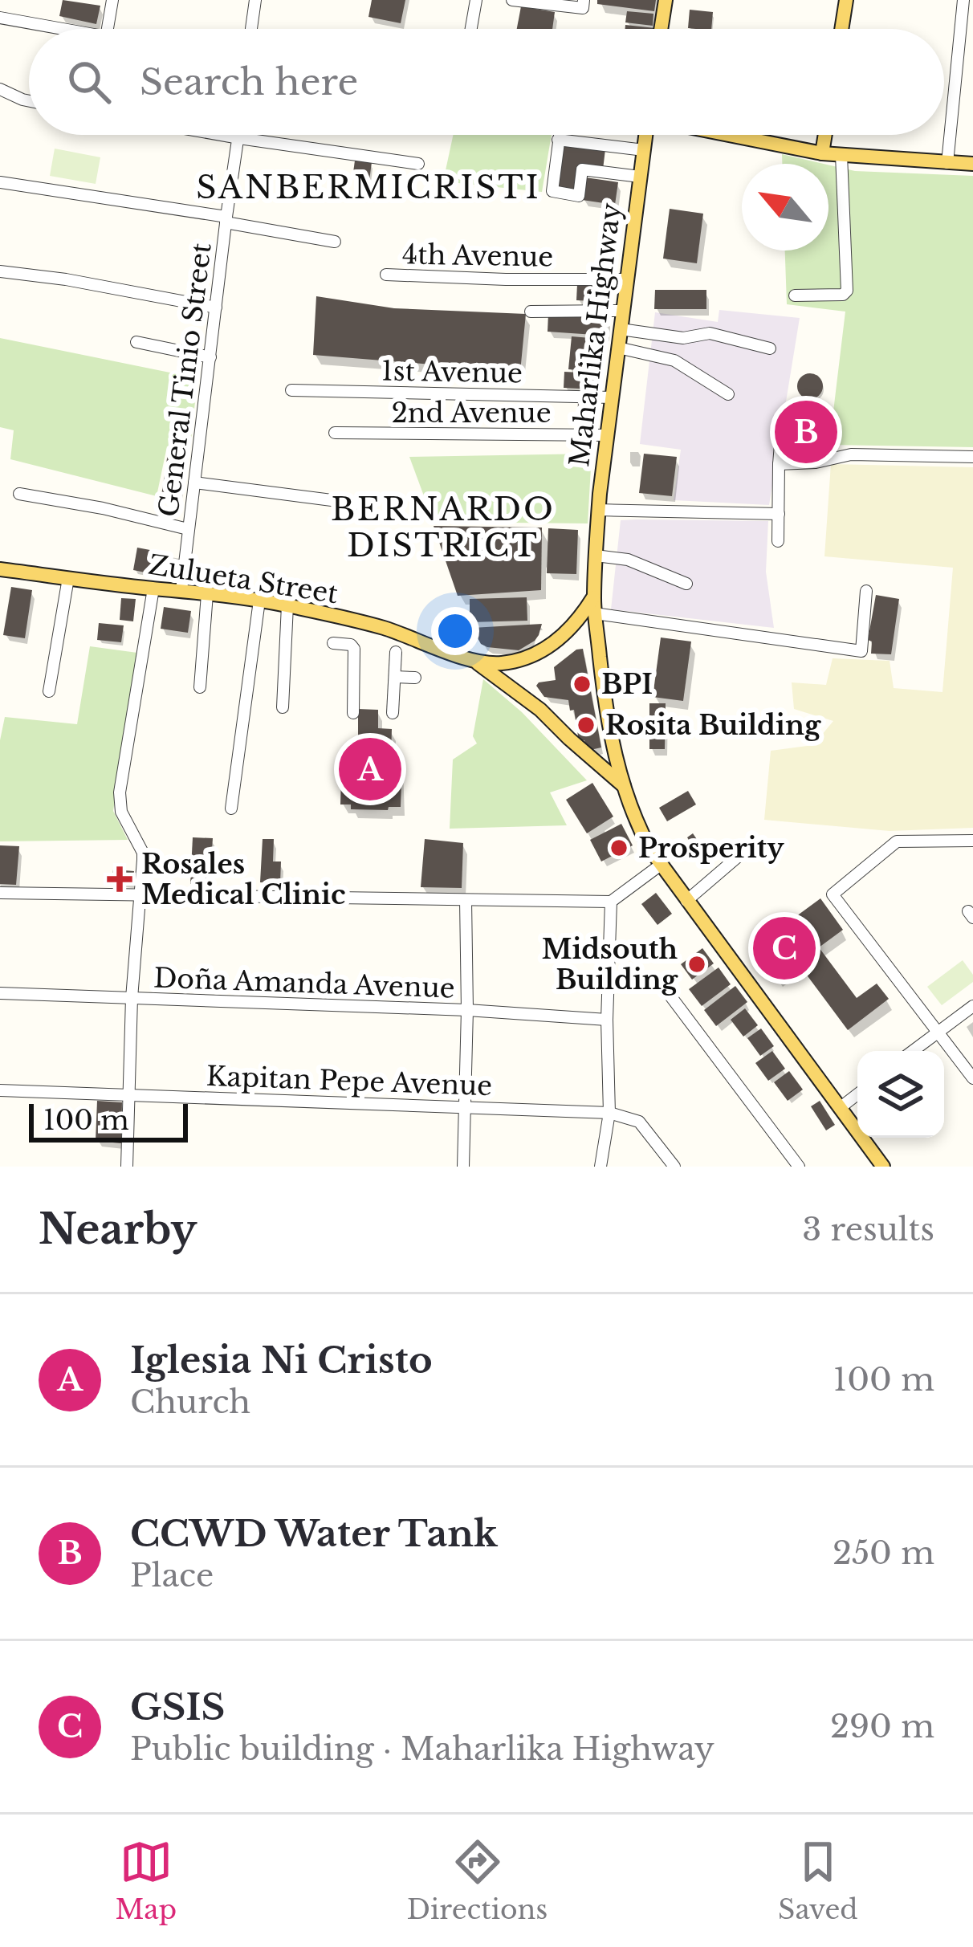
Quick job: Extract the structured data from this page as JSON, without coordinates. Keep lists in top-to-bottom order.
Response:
{
  "streets": {
    "main road": ["Maharlika Highway", "Zulueta Street"],
    "street": [
      "4th Avenue",
      "1st Avenue",
      "General Tinio Street",
      "2nd Avenue",
      "Doña Amanda Avenue",
      "Kapitan Pepe Avenue"
    ]
  },
  "crossings": [
    ["4th Avenue", "Maharlika Highway"],
    ["Maharlika Highway", "1st Avenue"],
    ["Maharlika Highway", "2nd Avenue"],
    ["Maharlika Highway", "Zulueta Street"],
    ["General Tinio Street", "Zulueta Street"]
  ],
  "districts": ["SANBERMICRISTI", "BERNARDO DISTRICT"],
  "places": {
    "other": [
      "BPI",
      "Rosita Building",
      "Prosperity",
      "Midsouth Building"
    ],
    "health": ["Rosales Medical Clinic"]
  },
  "scale_bar": "100 m",
  "north": "top left",
  "page": {
    "search": "Search here",
    "pins": ["B", "A", "C"],
    "scale": "100 m",
    "heading": ["Nearby", "3 results"],
    "list": [
      {
        "mark": "A",
        "name": "Iglesia Ni Cristo",
        "note": "Church",
        "value": "100 m"
      },
      {
        "mark": "B",
        "name": "CCWD Water Tank",
        "note": "Place",
        "value": "250 m"
      },
      {
        "mark": "C",
        "name": "GSIS",
        "note": "Public building · Maharlika Highway",
        "value": "290 m"
      }
    ],
    "nav": ["Map", "Directions", "Saved"]
  }
}
